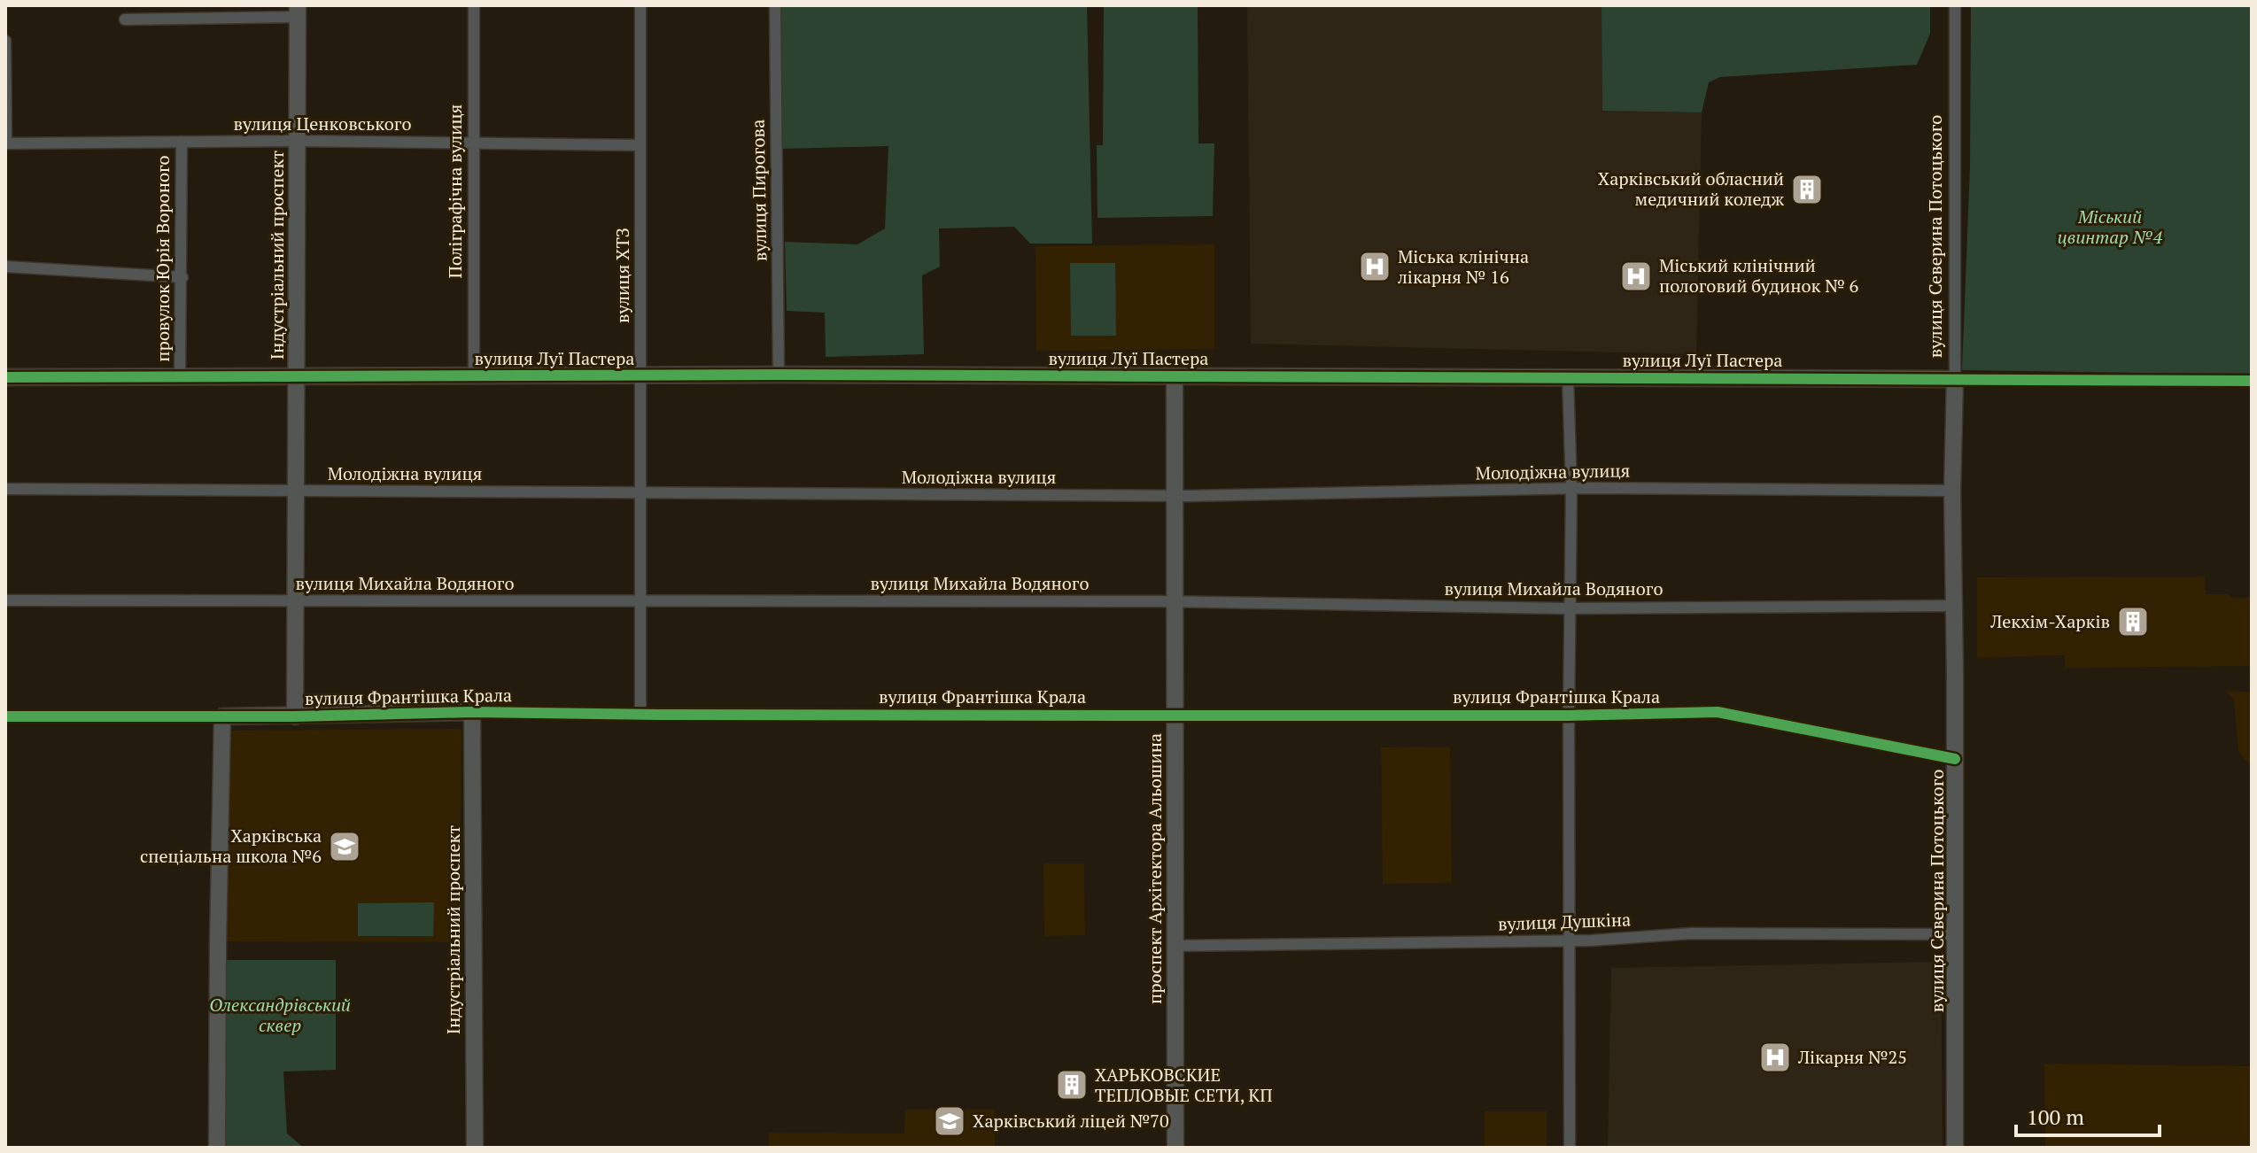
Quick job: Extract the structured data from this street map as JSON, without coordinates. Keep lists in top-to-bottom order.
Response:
{
  "streets": {
    "street": [
      "вулиця Ценковського",
      "вулиця Пирогова",
      "Поліграфічна вулиця",
      "вулиця Северина Потоцького",
      "Індустріальний проспект",
      "провулок Юрія Вороного",
      "вулиця ХТЗ",
      "вулиця Луї Пастера",
      "Молодіжна вулиця",
      "вулиця Михайла Водяного",
      "вулиця Франтішка Крала",
      "проспект Архітектора Альошина",
      "вулиця Душкіна"
    ]
  },
  "crossings": [
    ["вулиця Ценковського", "Поліграфічна вулиця"],
    ["вулиця Ценковського", "Індустріальний проспект"],
    ["вулиця Ценковського", "провулок Юрія Вороного"],
    ["вулиця Ценковського", "вулиця ХТЗ"],
    ["вулиця Пирогова", "вулиця Луї Пастера"],
    ["Поліграфічна вулиця", "вулиця Луї Пастера"],
    ["вулиця Северина Потоцького", "вулиця Луї Пастера"],
    ["вулиця Северина Потоцького", "Молодіжна вулиця"],
    ["вулиця Северина Потоцького", "вулиця Михайла Водяного"],
    ["вулиця Северина Потоцького", "вулиця Франтішка Крала"],
    ["вулиця Северина Потоцького", "вулиця Душкіна"],
    ["Індустріальний проспект", "вулиця Луї Пастера"],
    ["Індустріальний проспект", "Молодіжна вулиця"],
    ["Індустріальний проспект", "вулиця Михайла Водяного"],
    ["Індустріальний проспект", "вулиця Франтішка Крала"],
    ["провулок Юрія Вороного", "вулиця Луї Пастера"],
    ["вулиця ХТЗ", "вулиця Луї Пастера"],
    ["вулиця ХТЗ", "Молодіжна вулиця"],
    ["вулиця ХТЗ", "вулиця Михайла Водяного"],
    ["вулиця ХТЗ", "вулиця Франтішка Крала"],
    ["вулиця Луї Пастера", "проспект Архітектора Альошина"],
    ["Молодіжна вулиця", "проспект Архітектора Альошина"],
    ["вулиця Михайла Водяного", "проспект Архітектора Альошина"],
    ["вулиця Франтішка Крала", "проспект Архітектора Альошина"],
    ["проспект Архітектора Альошина", "вулиця Душкіна"]
  ],
  "parks": ["Міський цвинтар №4", "Олександрівський сквер"],
  "places": {
    "building": ["Харківський обласний медичний коледж", "Лекхім-Харків", "ХАРЬКОВСКИЕ ТЕПЛОВЫЕ СЕТИ, КП"],
    "hospital": ["Міська клінічна лікарня № 16", "Міський клінічний пологовий будинок № 6", "Лікарня №25"],
    "school or university": ["Харківська спеціальна школа №6", "Харківський ліцей №70"]
  },
  "scale_bar": "100 m"
}
